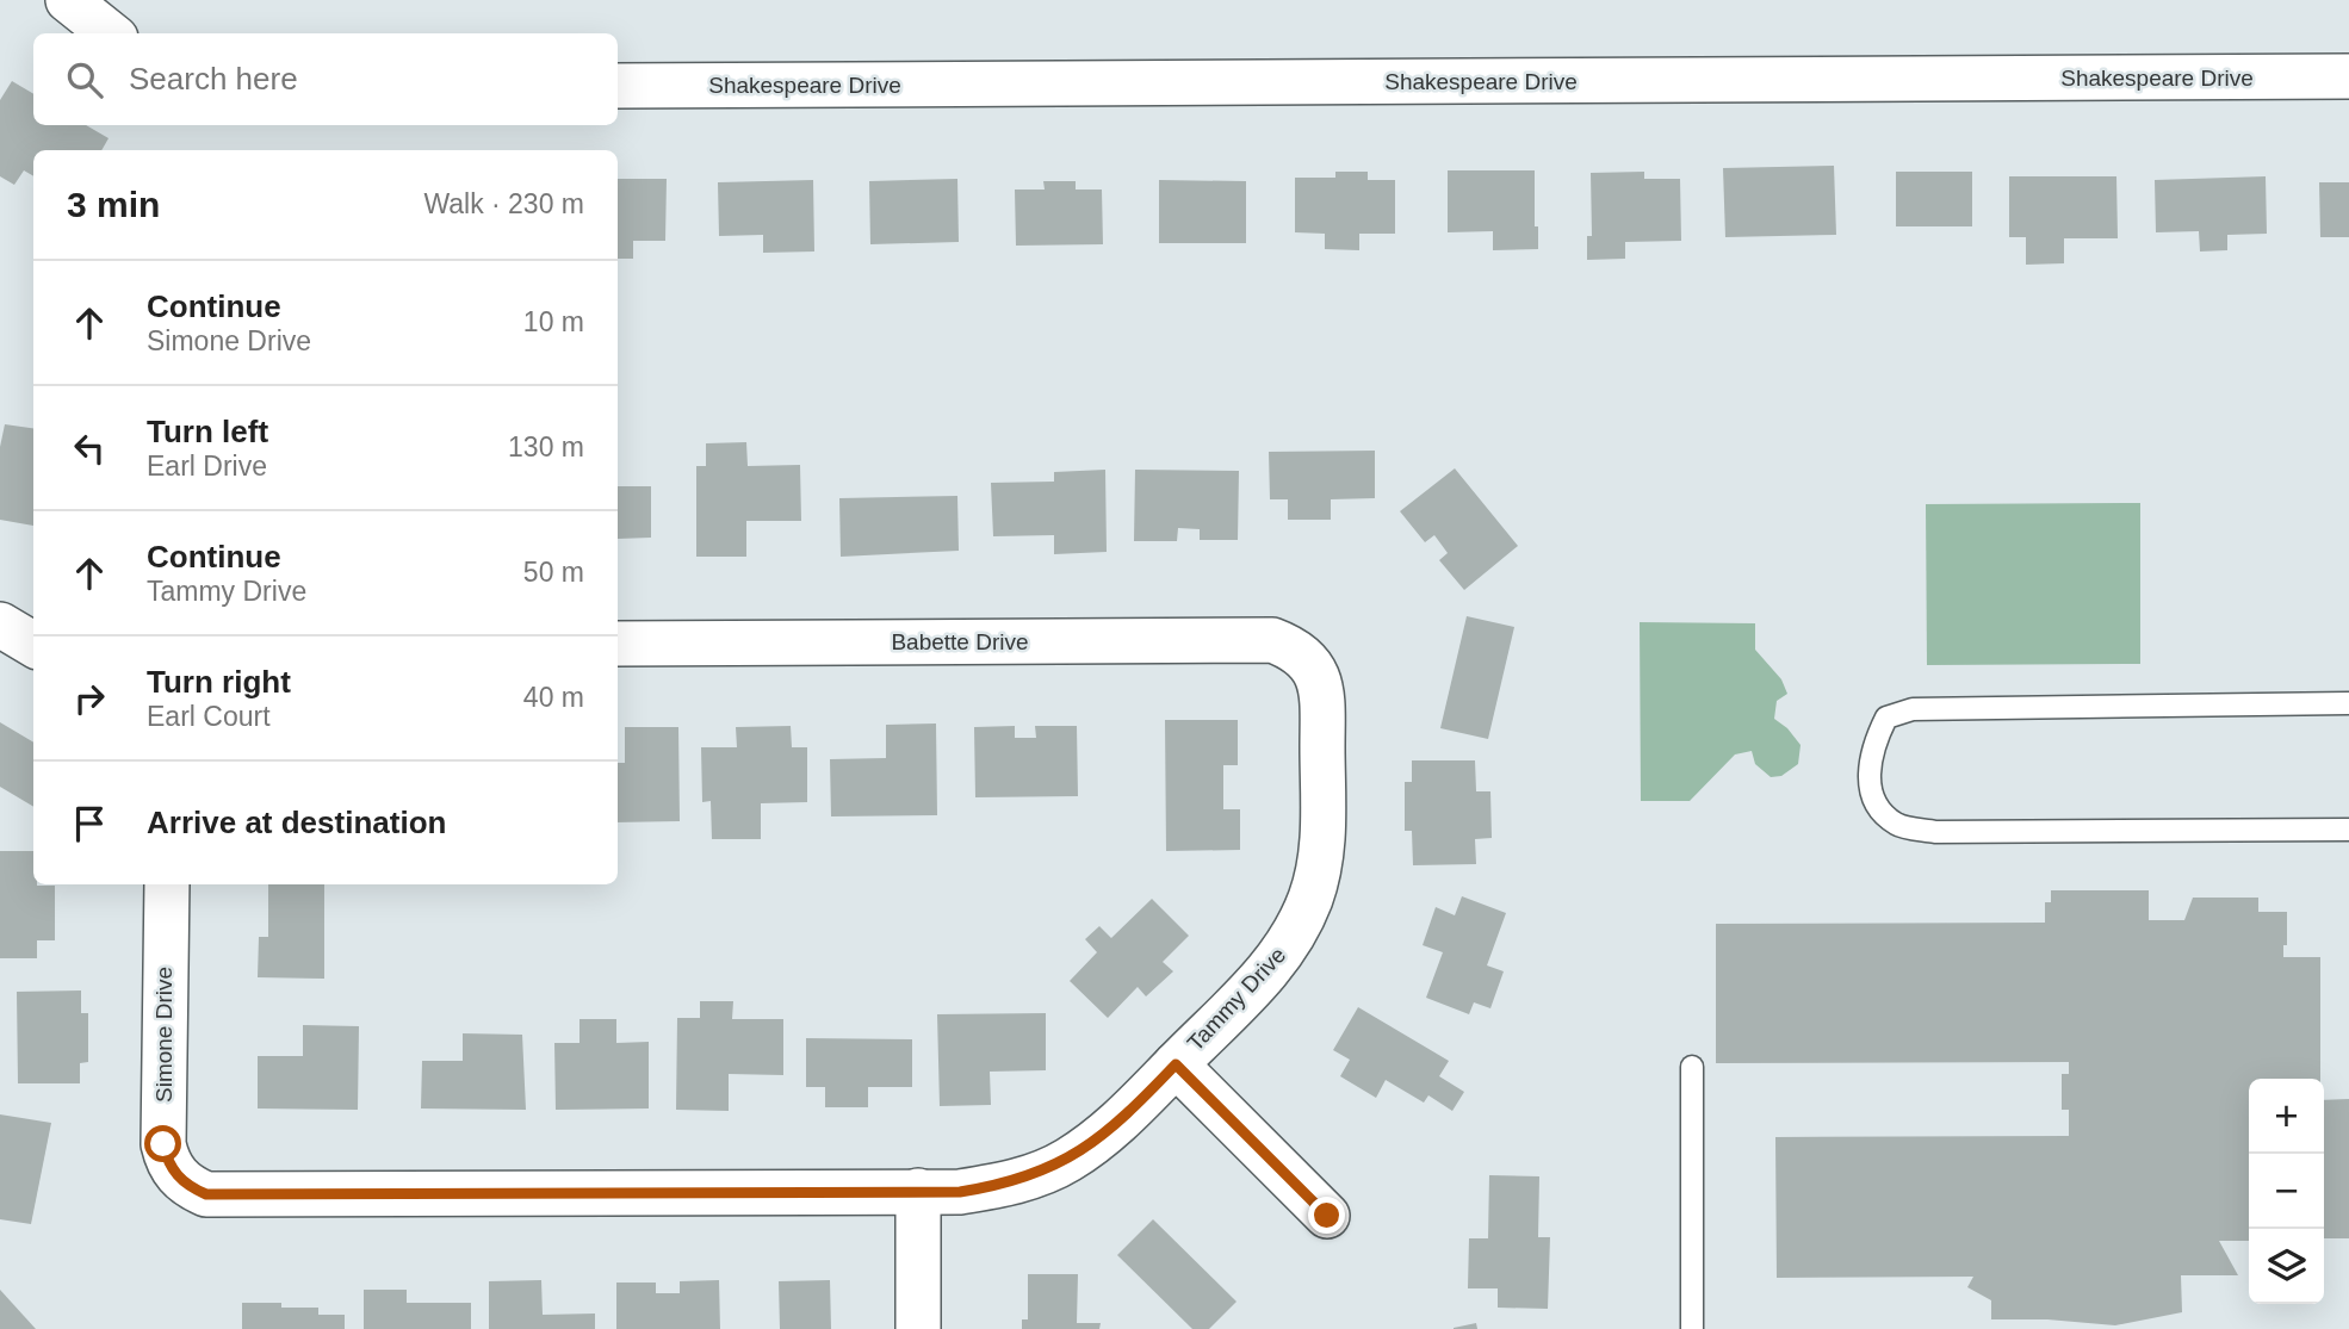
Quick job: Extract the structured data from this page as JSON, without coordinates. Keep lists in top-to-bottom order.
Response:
{
  "streets": {
    "street": [
      "Shakespeare Drive",
      "Babette Drive",
      "Tammy Drive",
      "Simone Drive"
    ]
  },
  "crossings": [
    ["Babette Drive", "Tammy Drive"],
    ["Tammy Drive", "Simone Drive"]
  ],
  "page": {
    "search": "Search here",
    "heading": ["3 min", "Walk · 230 m"],
    "list": [
      ["Continue", "Simone Drive", "10 m"],
      ["Turn left", "Earl Drive", "130 m"],
      ["Continue", "Tammy Drive", "50 m"],
      ["Turn right", "Earl Court", "40 m"],
      "Arrive at destination"
    ],
    "map_buttons": ["+", "−"]
  }
}
